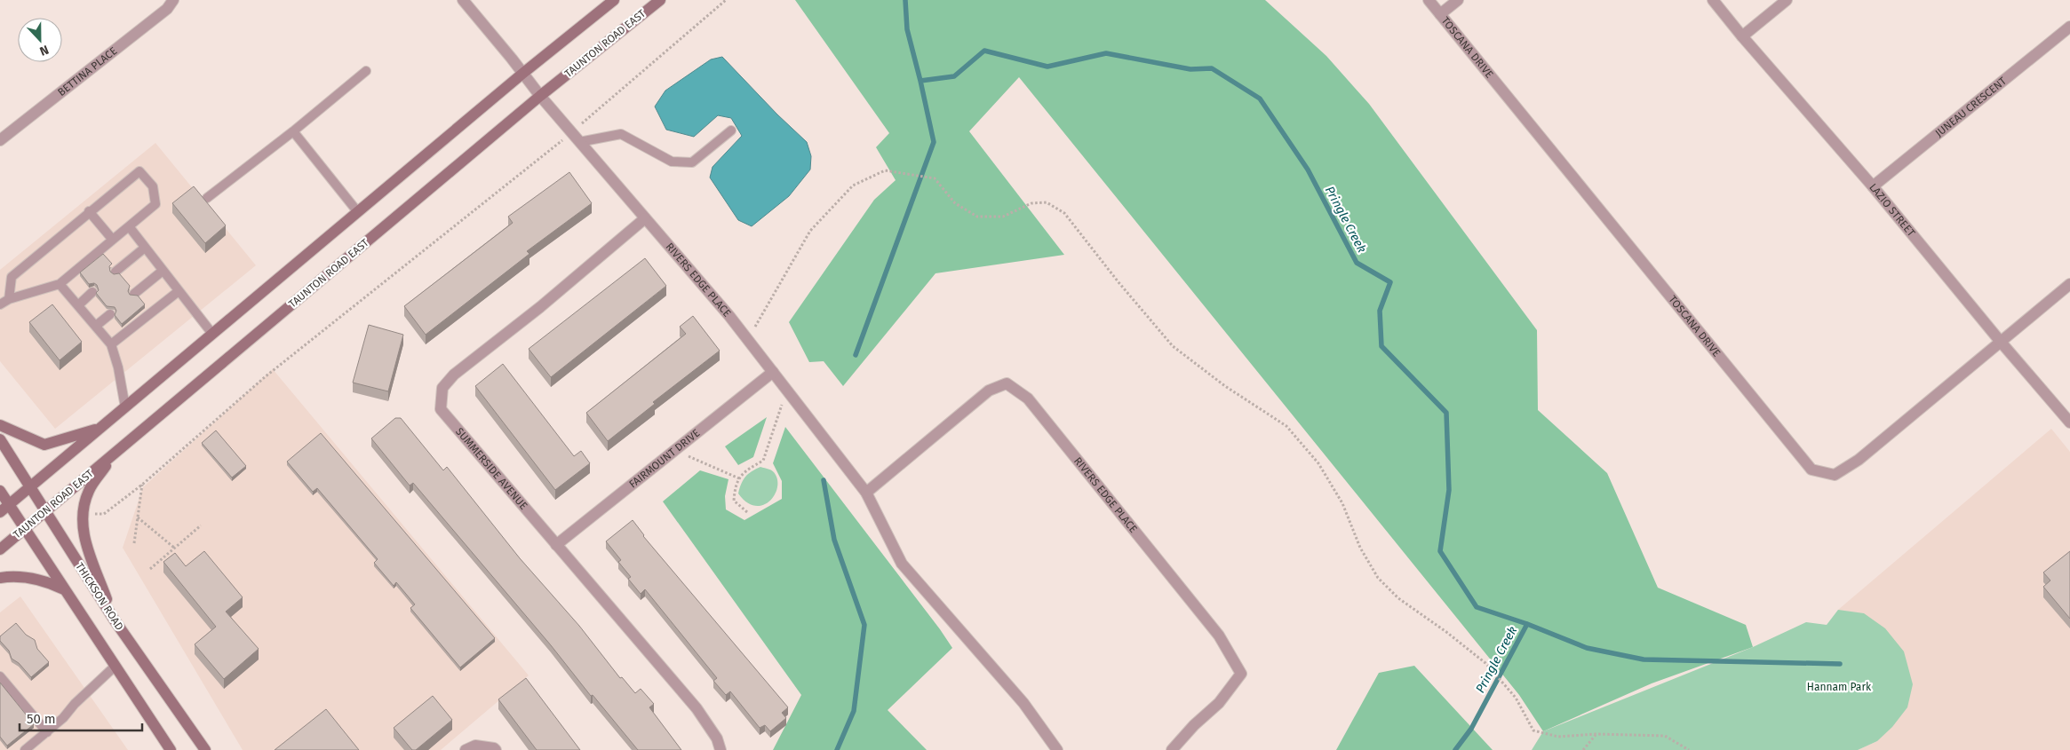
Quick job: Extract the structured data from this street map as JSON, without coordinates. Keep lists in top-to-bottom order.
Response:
{
  "streets": {
    "main road": ["TAUNTON ROAD EAST", "THICKSON ROAD"],
    "street": [
      "TOSCANA DRIVE",
      "BETTINA PLACE",
      "JUNEAU CRESCENT",
      "LAZIO STREET",
      "RIVERS EDGE PLACE",
      "FAIRMOUNT DRIVE",
      "SUMMERSIDE AVENUE"
    ]
  },
  "crossings": [
    ["TAUNTON ROAD EAST", "RIVERS EDGE PLACE"],
    ["TAUNTON ROAD EAST", "THICKSON ROAD"],
    ["TOSCANA DRIVE", "LAZIO STREET"],
    ["JUNEAU CRESCENT", "LAZIO STREET"],
    ["RIVERS EDGE PLACE", "FAIRMOUNT DRIVE"],
    ["RIVERS EDGE PLACE", "SUMMERSIDE AVENUE"],
    ["FAIRMOUNT DRIVE", "SUMMERSIDE AVENUE"]
  ],
  "water": ["Pringle Creek"],
  "parks": ["Hannam Park"],
  "scale_bar": "50 m",
  "north": "bottom"
}
